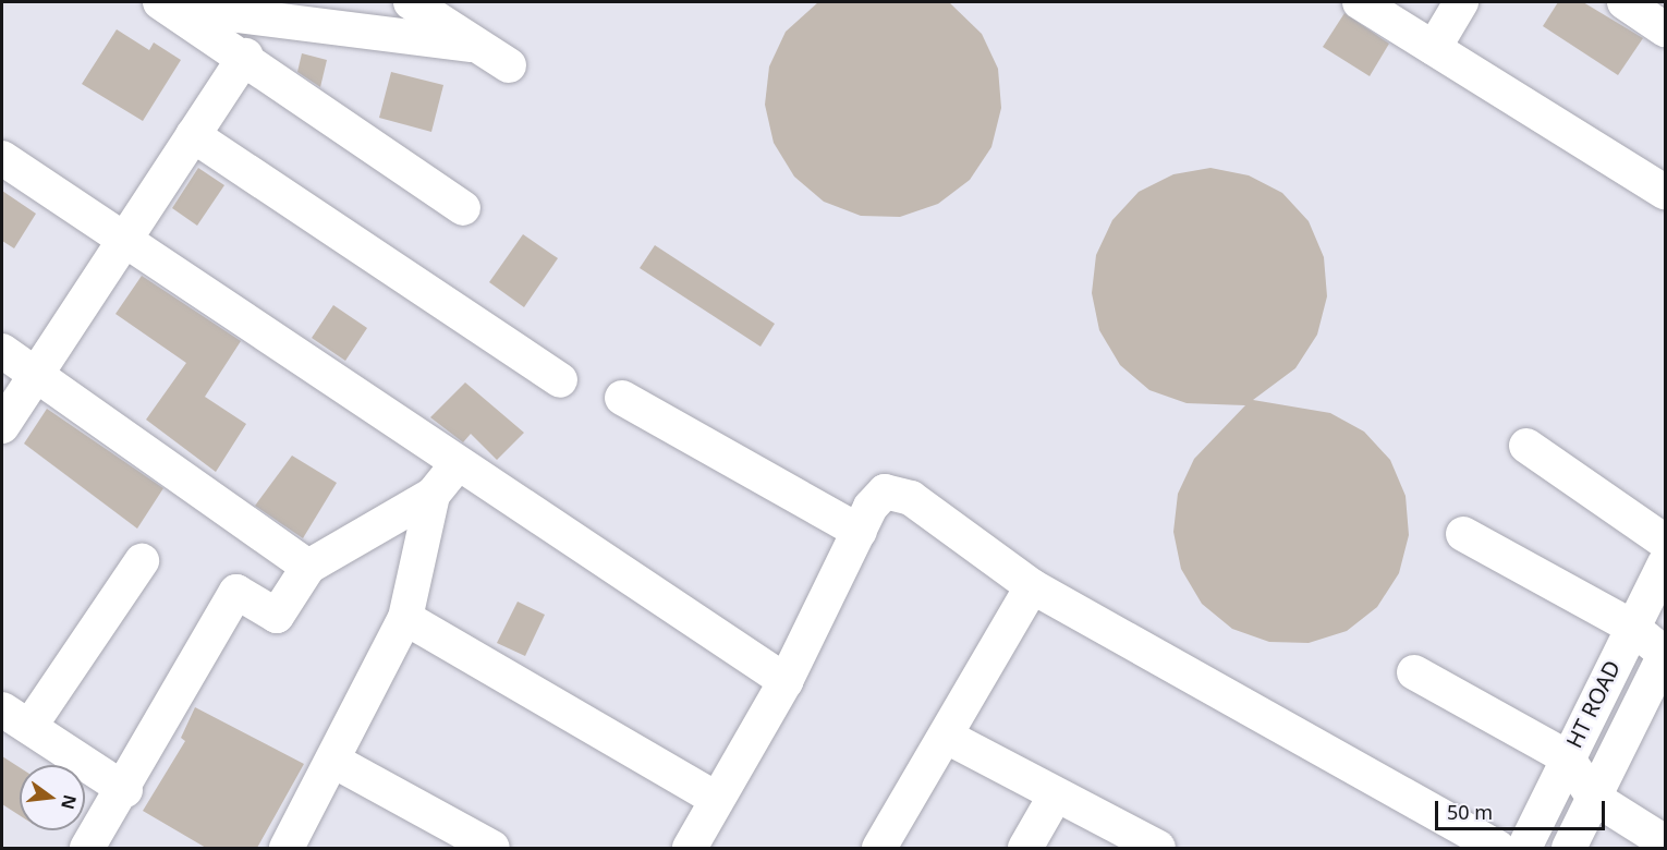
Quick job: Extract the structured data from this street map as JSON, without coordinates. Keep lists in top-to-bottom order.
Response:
{
  "streets": {
    "street": ["HT ROAD"]
  },
  "scale_bar": "50 m",
  "north": "right"
}
